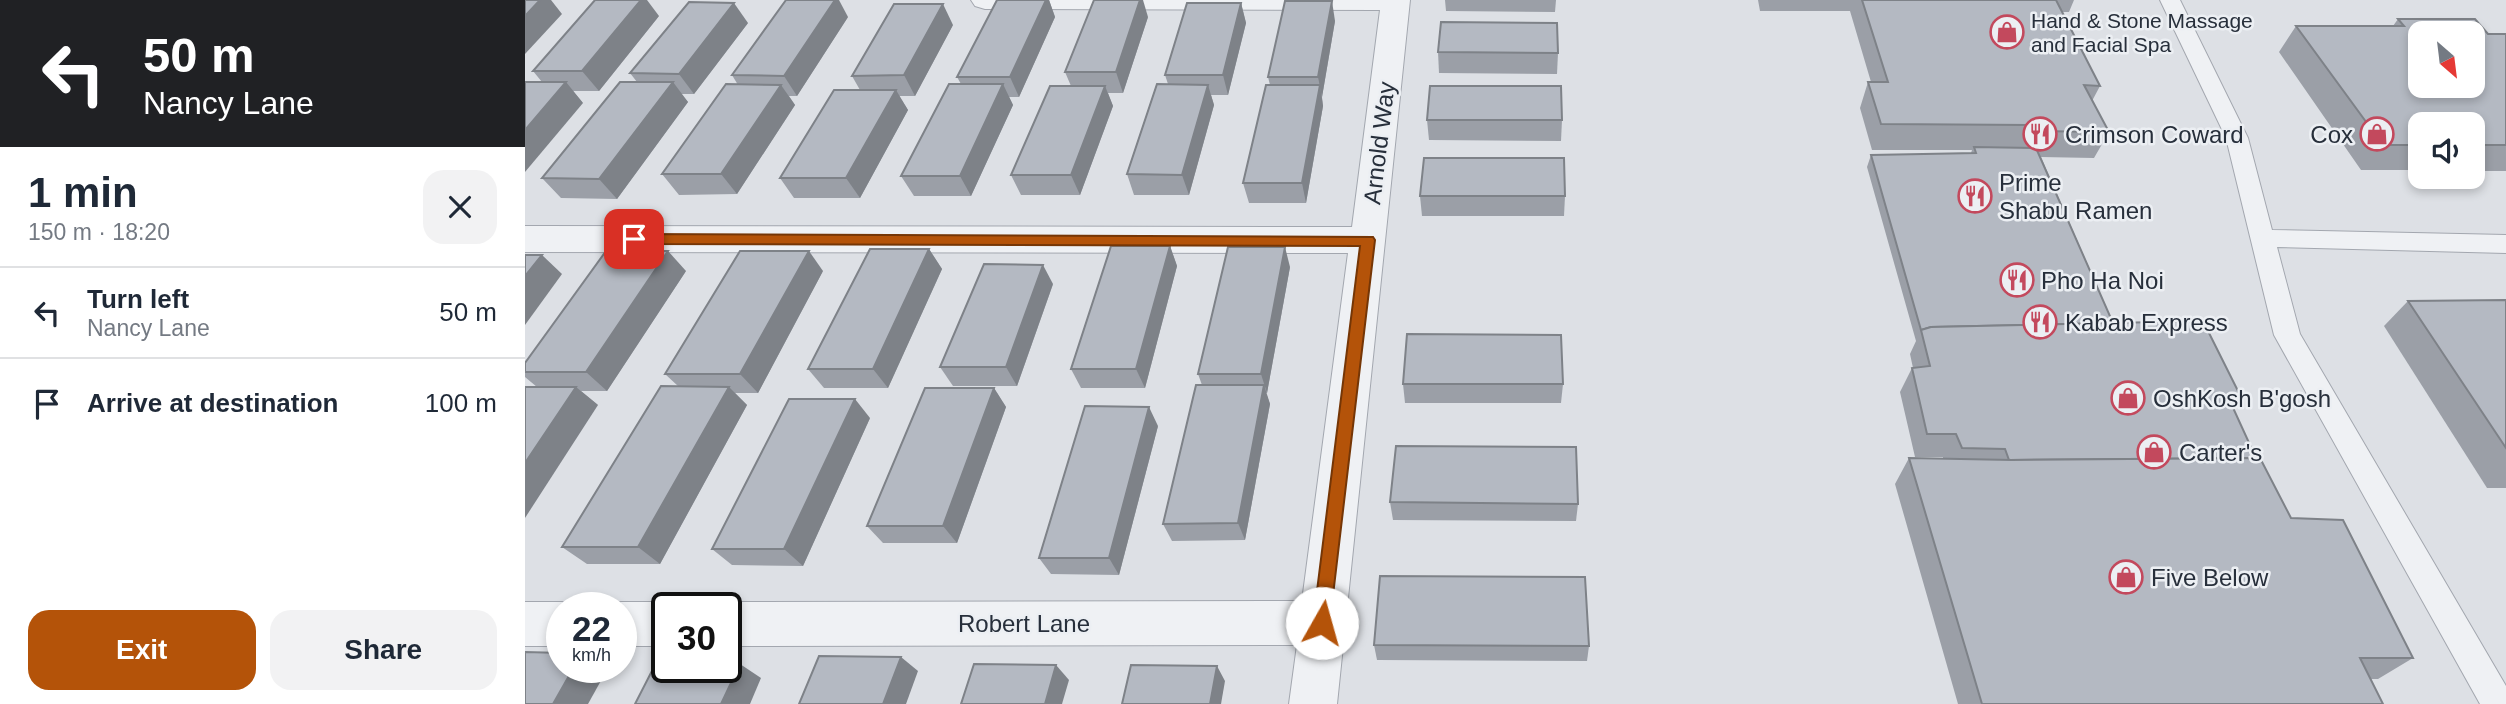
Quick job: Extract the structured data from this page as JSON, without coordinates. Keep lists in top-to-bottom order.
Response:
{
  "streets": {
    "street": ["Arnold Way", "Robert Lane"]
  },
  "crossings": [
    ["Arnold Way", "Robert Lane"]
  ],
  "places": {
    "shop": [
      "Hand & Stone Massage and Facial Spa",
      "Cox",
      "OshKosh B'gosh",
      "Carter's",
      "Five Below"
    ],
    "restaurant": [
      "Crimson Coward",
      "Prime Shabu Ramen",
      "Pho Ha Noi",
      "Kabab Express"
    ]
  },
  "north": "bottom right",
  "page": {
    "turn": ["50 m", "Nancy Lane"],
    "heading": ["1 min", "150 m · 18:20"],
    "list": [
      {
        "name": "Turn left",
        "note": "Nancy Lane",
        "value": "50 m"
      },
      {
        "name": "Arrive at destination",
        "value": "100 m"
      }
    ],
    "speed": "22 km/h",
    "limit": "30",
    "buttons": ["Exit", "Share"]
  }
}
